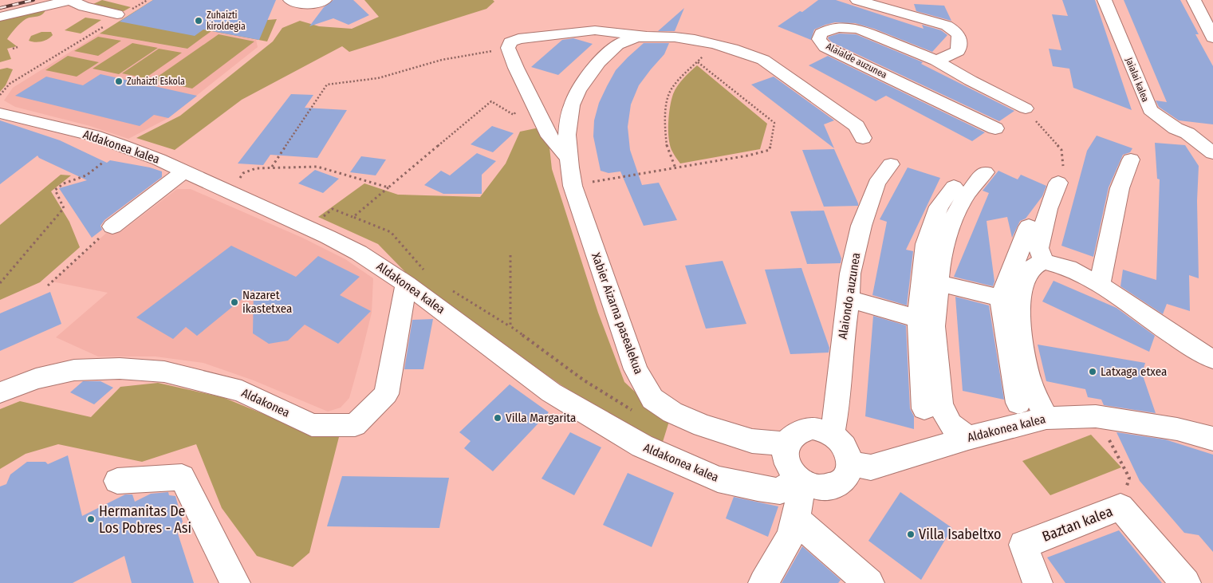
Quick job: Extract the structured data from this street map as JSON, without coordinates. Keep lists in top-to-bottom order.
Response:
{
  "streets": {
    "street": [
      "Alaialde auzunea",
      "Jaialai kalea",
      "Aldakonea kalea",
      "Alaiondo auzunea",
      "Xabier Aizarna pasealekua",
      "Aldakonea",
      "Baztan kalea"
    ]
  },
  "crossings": [
    ["Aldakonea kalea", "Alaiondo auzunea"],
    ["Aldakonea kalea", "Xabier Aizarna pasealekua"],
    ["Aldakonea kalea", "Aldakonea"],
    ["Alaiondo auzunea", "Xabier Aizarna pasealekua"]
  ],
  "places": [
    "Zuhaizti kiroldegia",
    "Zuhaizti Eskola",
    "Nazaret ikastetxea",
    "Latxaga etxea",
    "Villa Margarita",
    "Hermanitas De Los Pobres - Asi",
    "Villa Isabeltxo"
  ]
}
